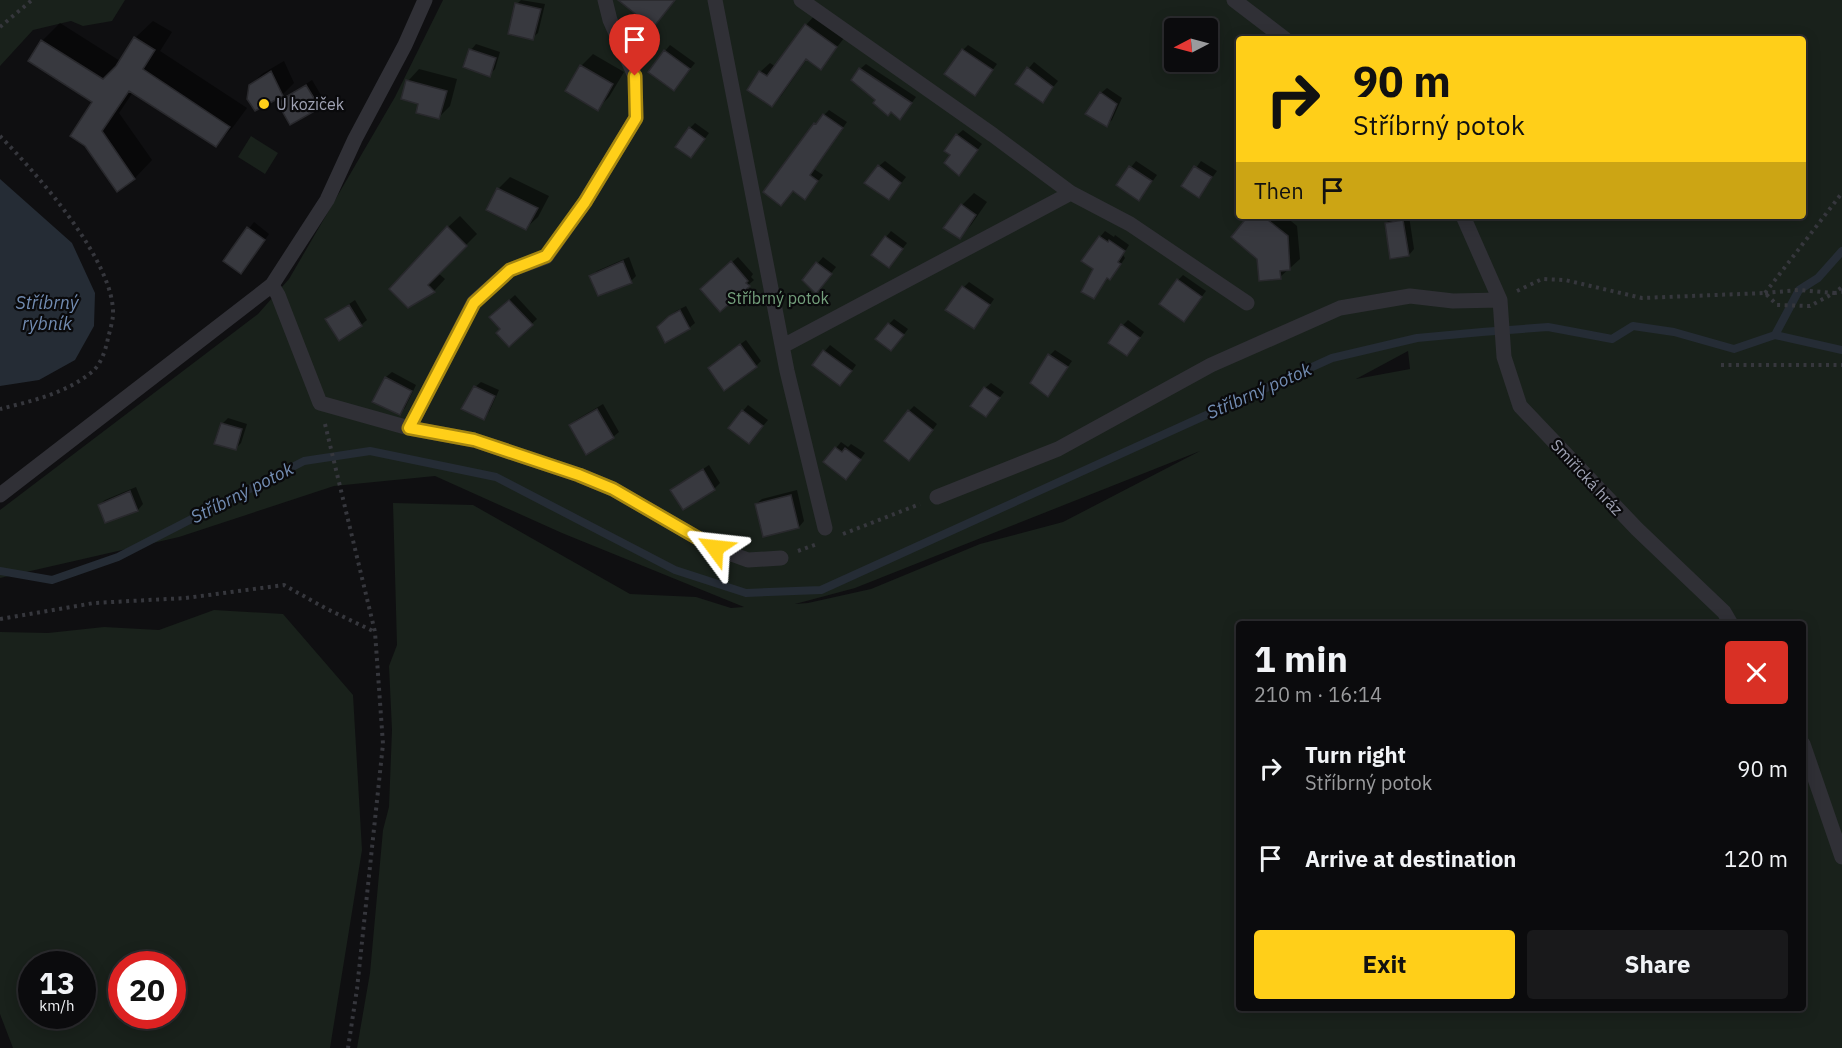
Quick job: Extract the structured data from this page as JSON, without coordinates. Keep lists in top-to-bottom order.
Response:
{
  "streets": {
    "lane": ["Smiřická hráz"]
  },
  "water": ["Stříbrný rybník", "Stříbrný potok"],
  "parks": ["Stříbrný potok"],
  "places": ["U koziček"],
  "north": "left",
  "page": {
    "turn": ["90 m", "Stříbrný potok"],
    "then": "Then",
    "heading": ["1 min", "210 m · 16:14"],
    "list": [
      {
        "name": "Turn right",
        "note": "Stříbrný potok",
        "value": "90 m"
      },
      {
        "name": "Arrive at destination",
        "value": "120 m"
      }
    ],
    "buttons": ["Exit", "Share"],
    "speed": "13 km/h",
    "limit": "20"
  }
}
